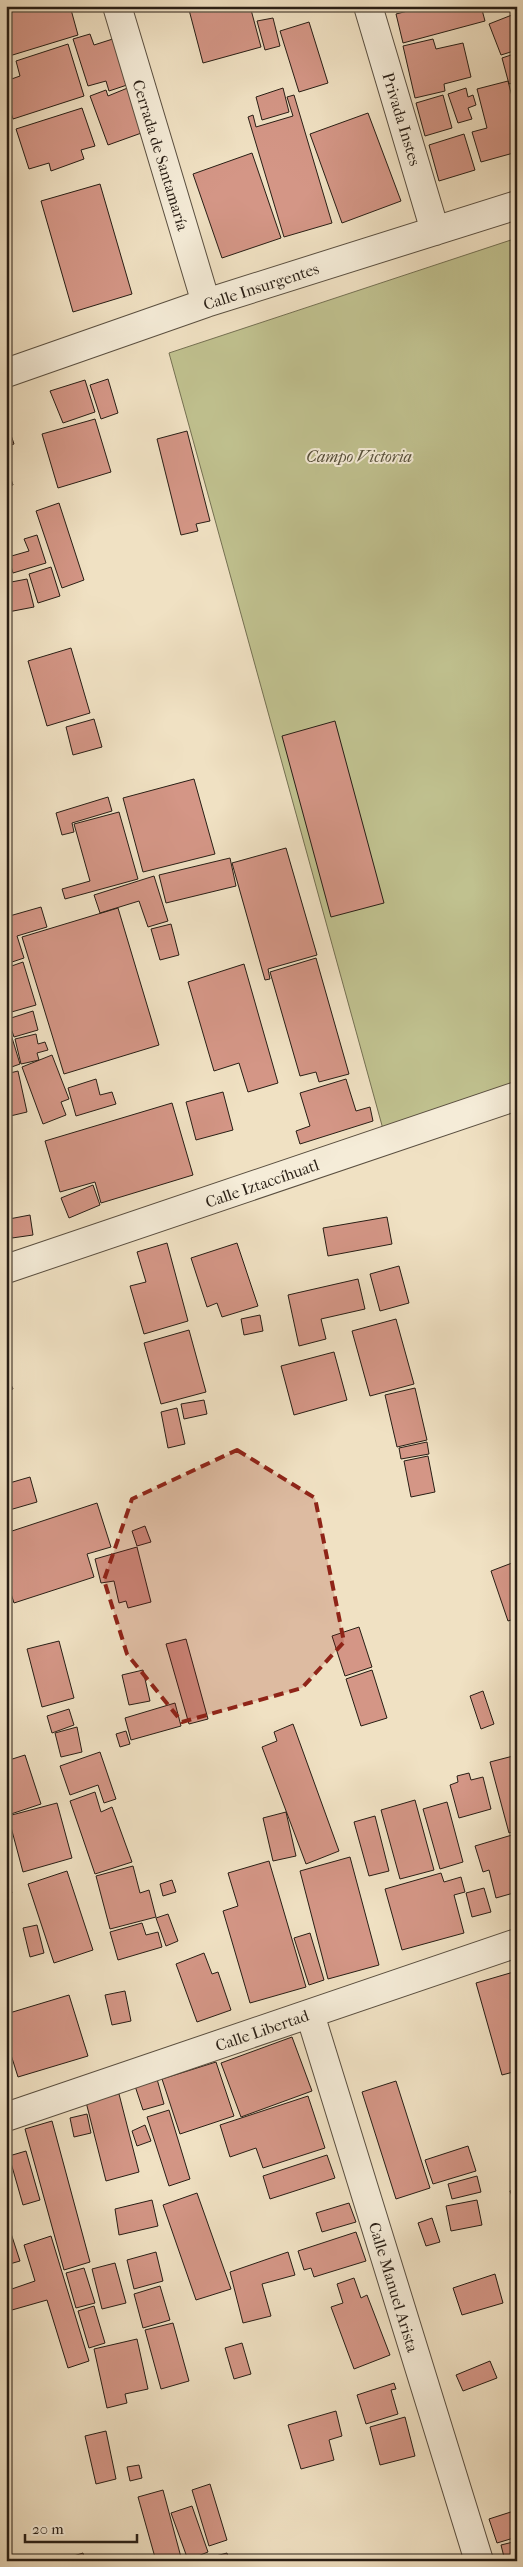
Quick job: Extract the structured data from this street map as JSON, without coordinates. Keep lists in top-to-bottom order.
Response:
{
  "streets": {
    "street": [
      "Privada Instes",
      "Cerrada de Santamaría",
      "Calle Insurgentes",
      "Calle Iztaccíhuatl",
      "Calle Libertad",
      "Calle Manuel Arista"
    ]
  },
  "crossings": [
    ["Privada Instes", "Calle Insurgentes"],
    ["Cerrada de Santamaría", "Calle Insurgentes"],
    ["Calle Libertad", "Calle Manuel Arista"]
  ],
  "parks": ["Campo Victoria"],
  "scale_bar": "20 m"
}
